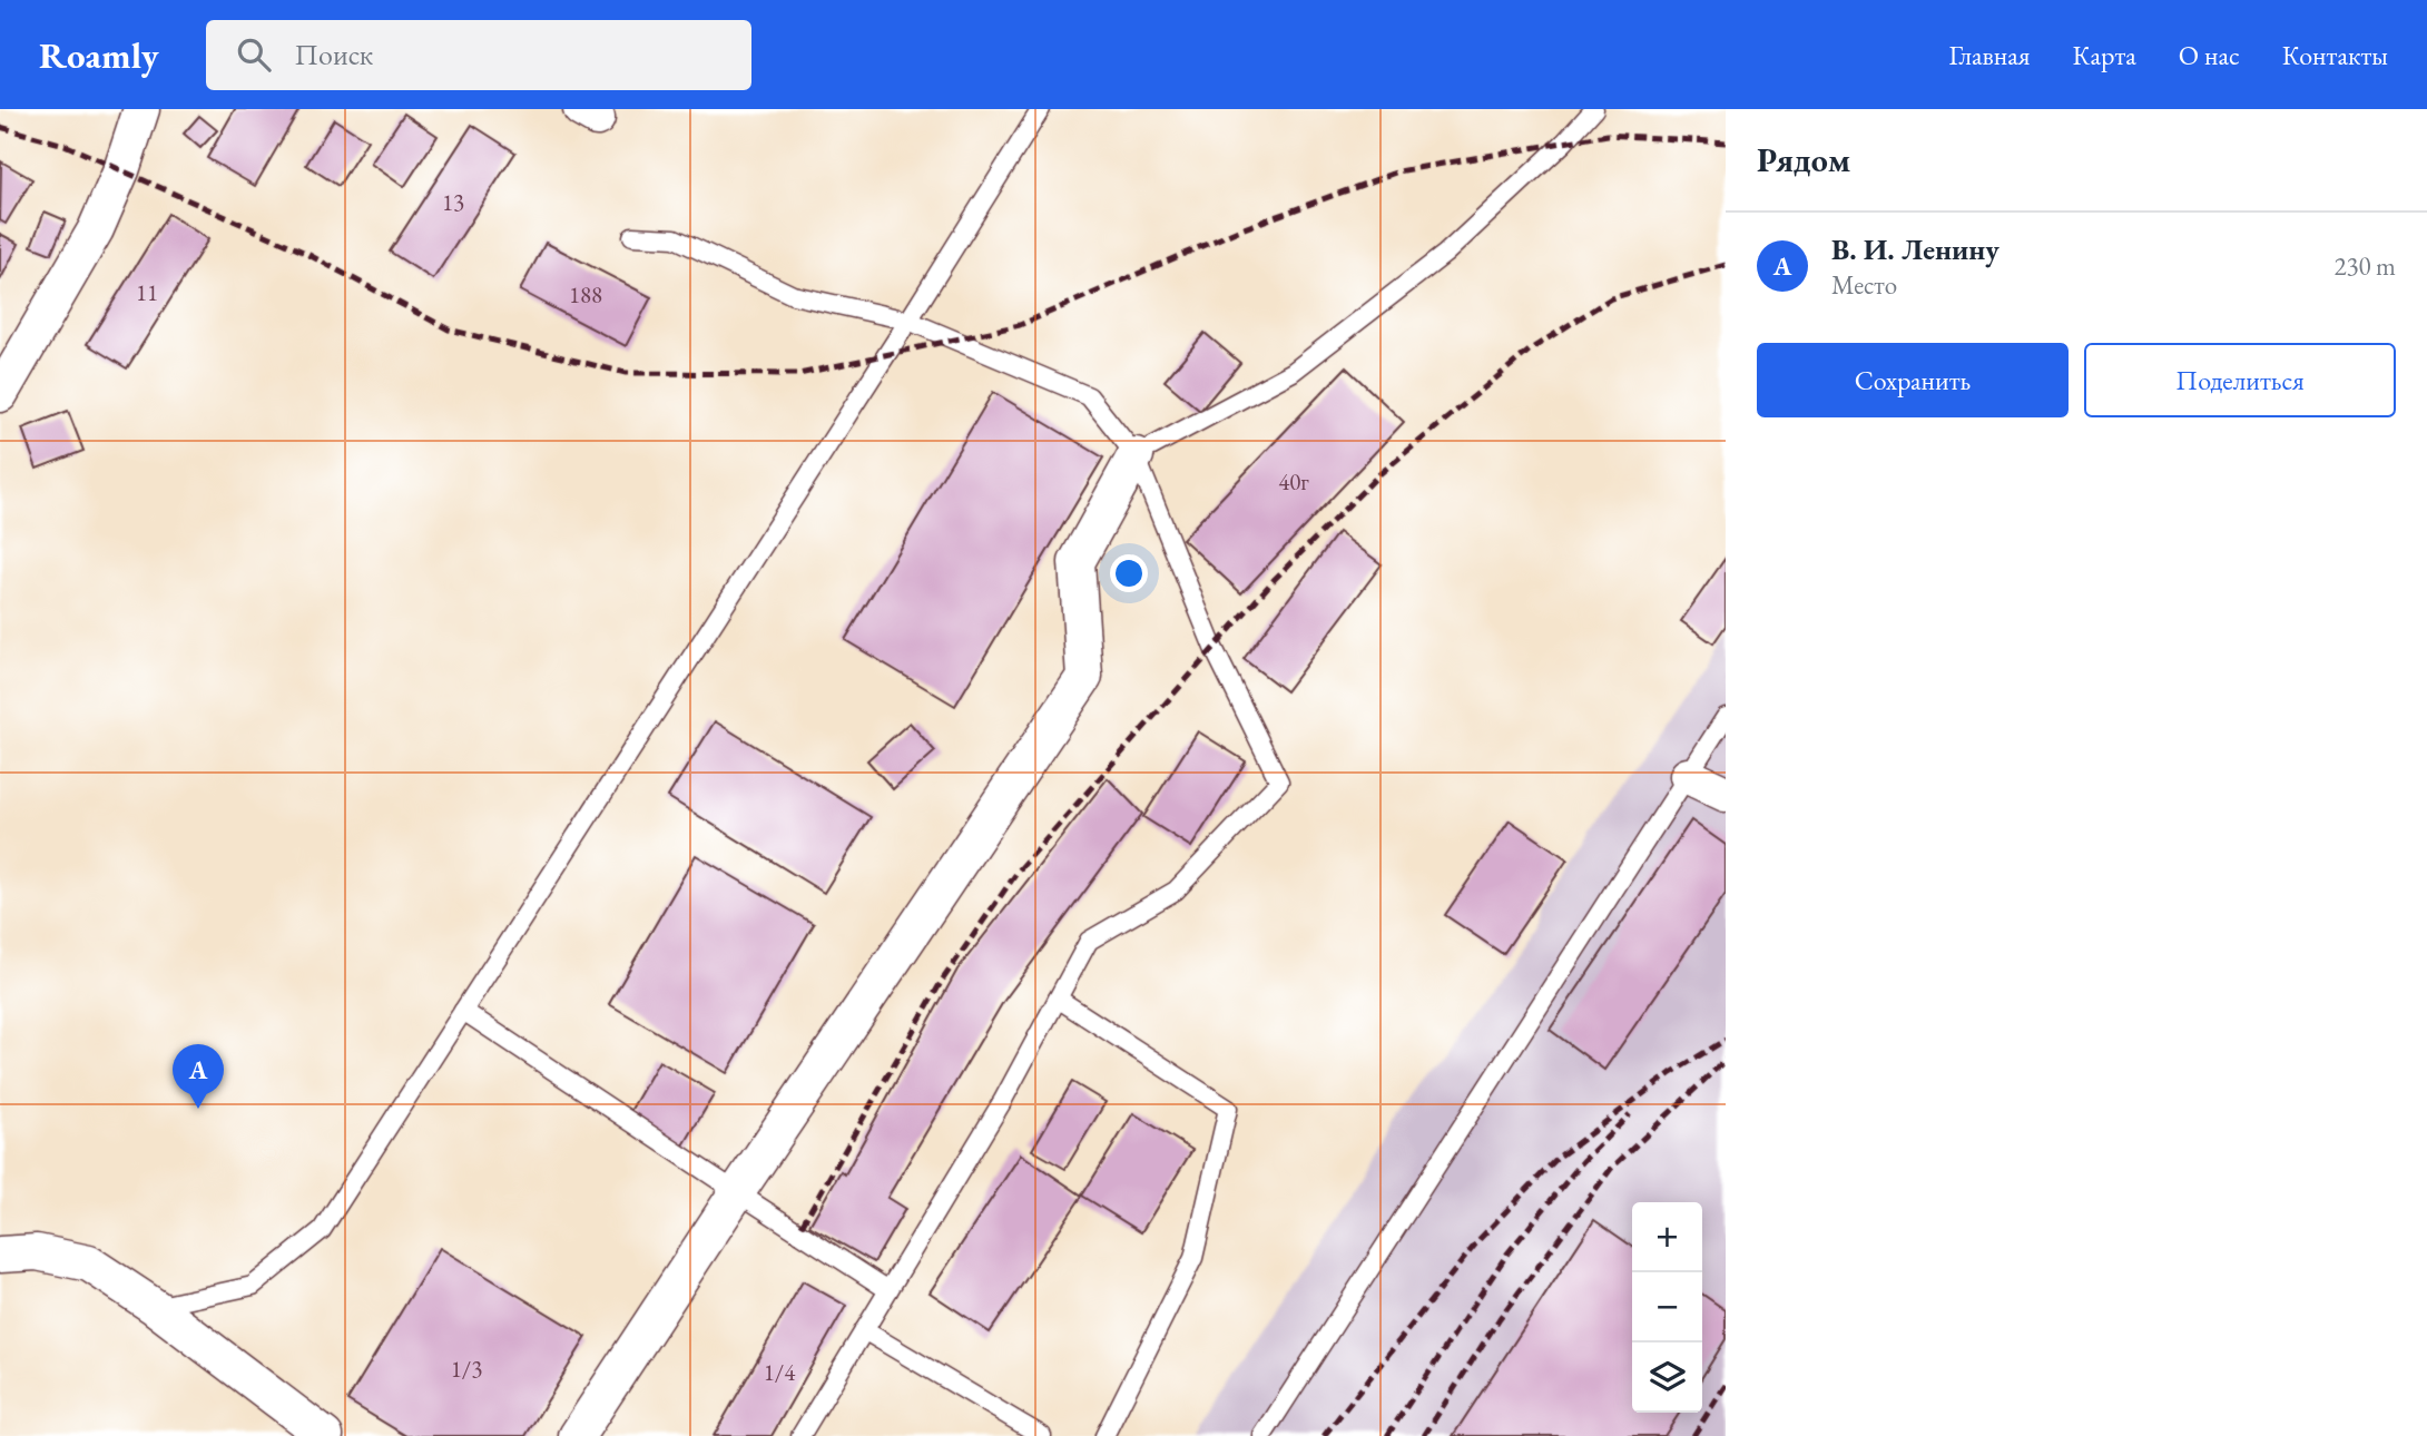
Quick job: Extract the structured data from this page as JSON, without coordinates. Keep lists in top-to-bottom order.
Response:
{
  "house_numbers": [
    "13",
    "11",
    "188",
    "40г",
    "1/3",
    "1/4"
  ],
  "page": {
    "header": "Roamly",
    "search": "Поиск",
    "nav": [
      "Главная",
      "Карта",
      "О нас",
      "Контакты"
    ],
    "heading": "Рядом",
    "list": [
      {
        "mark": "A",
        "name": "В. И. Ленину",
        "note": "Место",
        "value": "230 m"
      }
    ],
    "buttons": ["Сохранить", "Поделиться"],
    "pins": "A",
    "map_buttons": ["+", "−"]
  }
}
